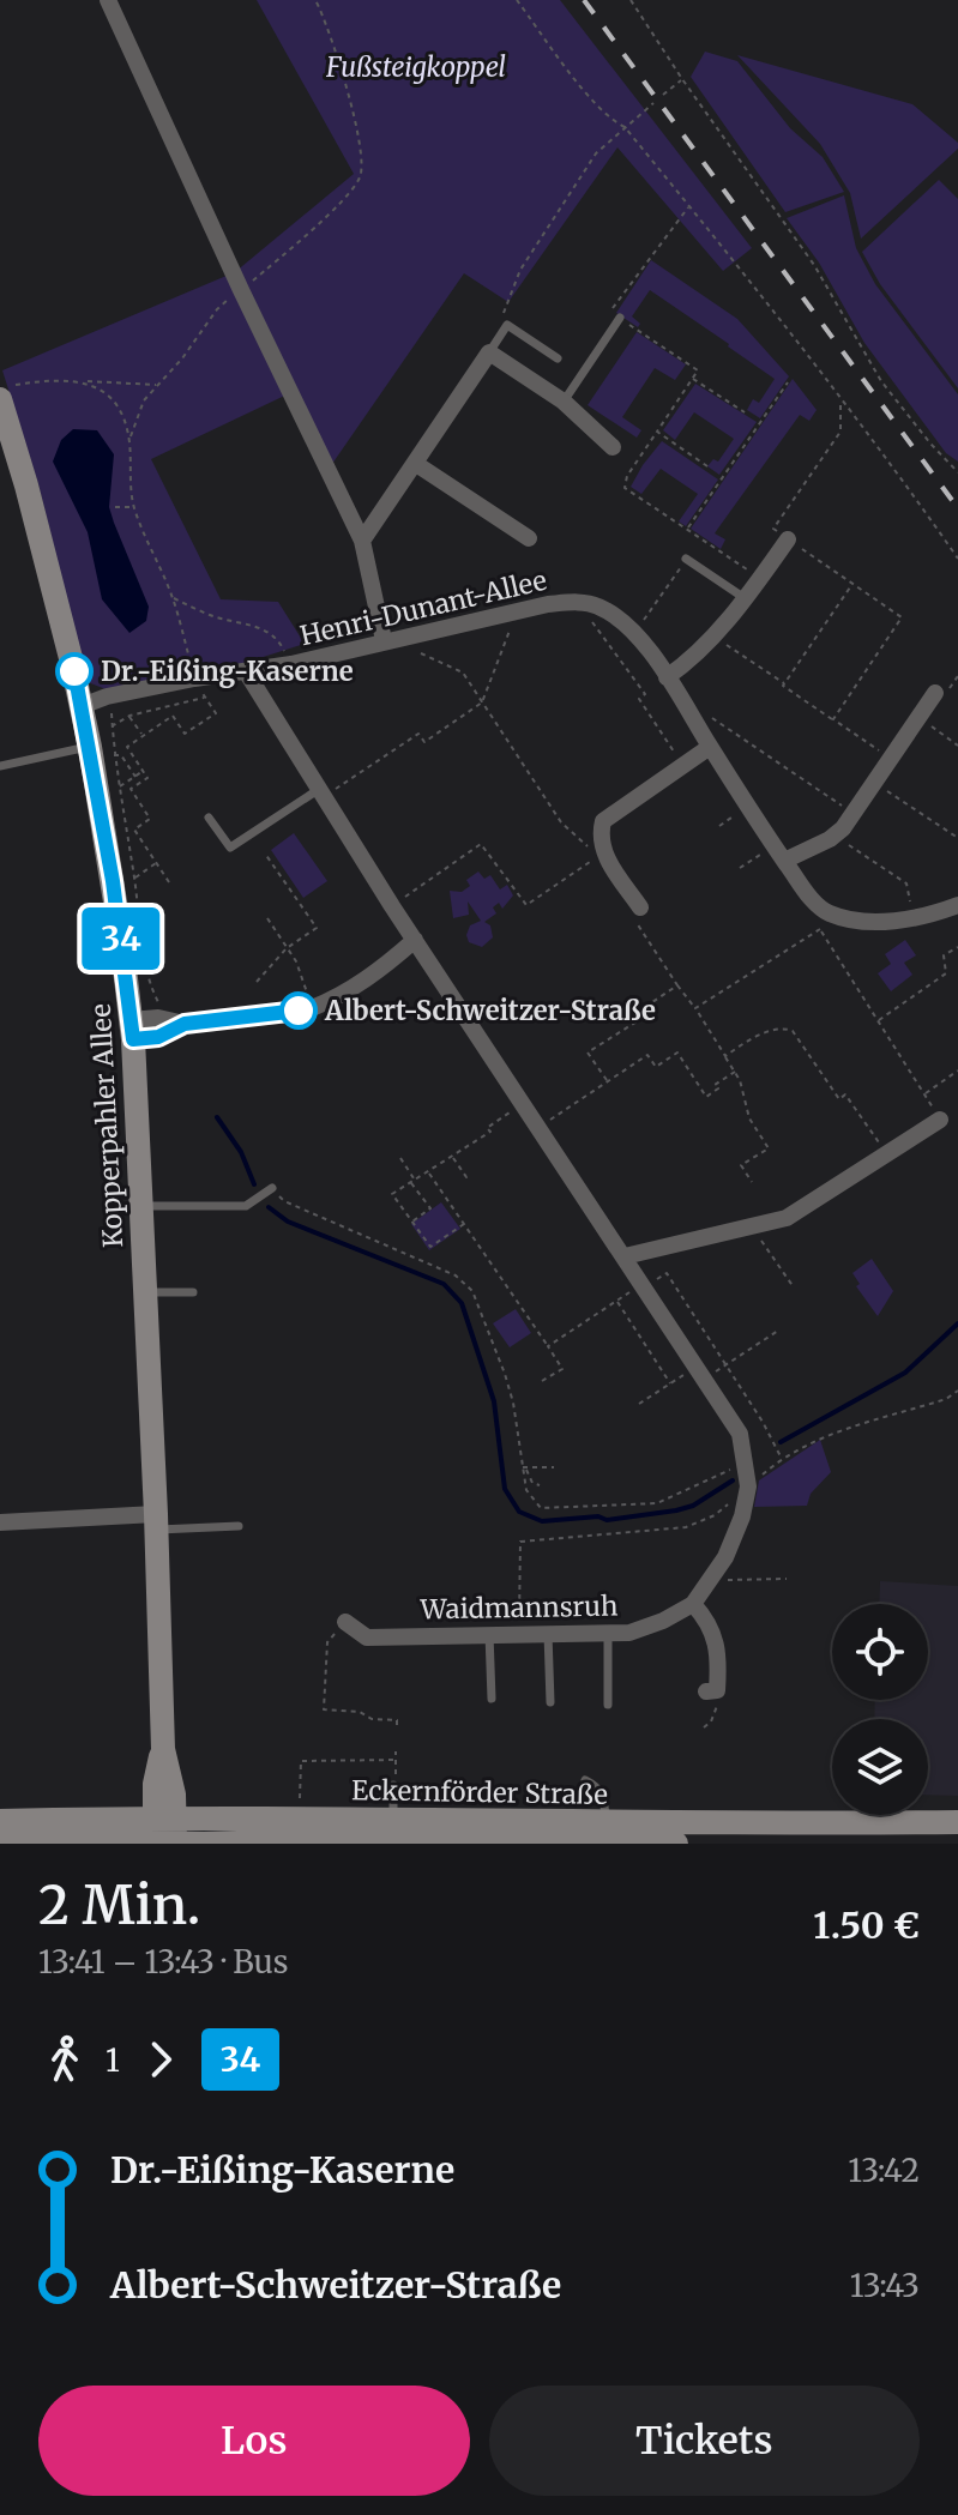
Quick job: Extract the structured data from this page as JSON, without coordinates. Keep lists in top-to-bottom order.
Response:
{
  "streets": {
    "street": [
      "Henri-Dunant-Allee",
      "Kopperpahler Allee",
      "Waidmannsruh",
      "Eckernförder Straße"
    ]
  },
  "crossings": [
    ["Henri-Dunant-Allee", "Kopperpahler Allee"],
    ["Kopperpahler Allee", "Eckernförder Straße"]
  ],
  "parks": ["Fußsteigkoppel"],
  "places": ["Dr.-Eißing-Kaserne", "Albert-Schweitzer-Straße"],
  "lines": ["bus line 34"],
  "page": {
    "on_map": "34",
    "heading": ["2 Min.", "13:41 – 13:43 · Bus", "1.50 €"],
    "legs": ["1", "34"],
    "list": [
      {
        "name": "Dr.-Eißing-Kaserne",
        "value": "13:42"
      },
      {
        "name": "Albert-Schweitzer-Straße",
        "value": "13:43"
      }
    ],
    "buttons": ["Los", "Tickets"]
  }
}
